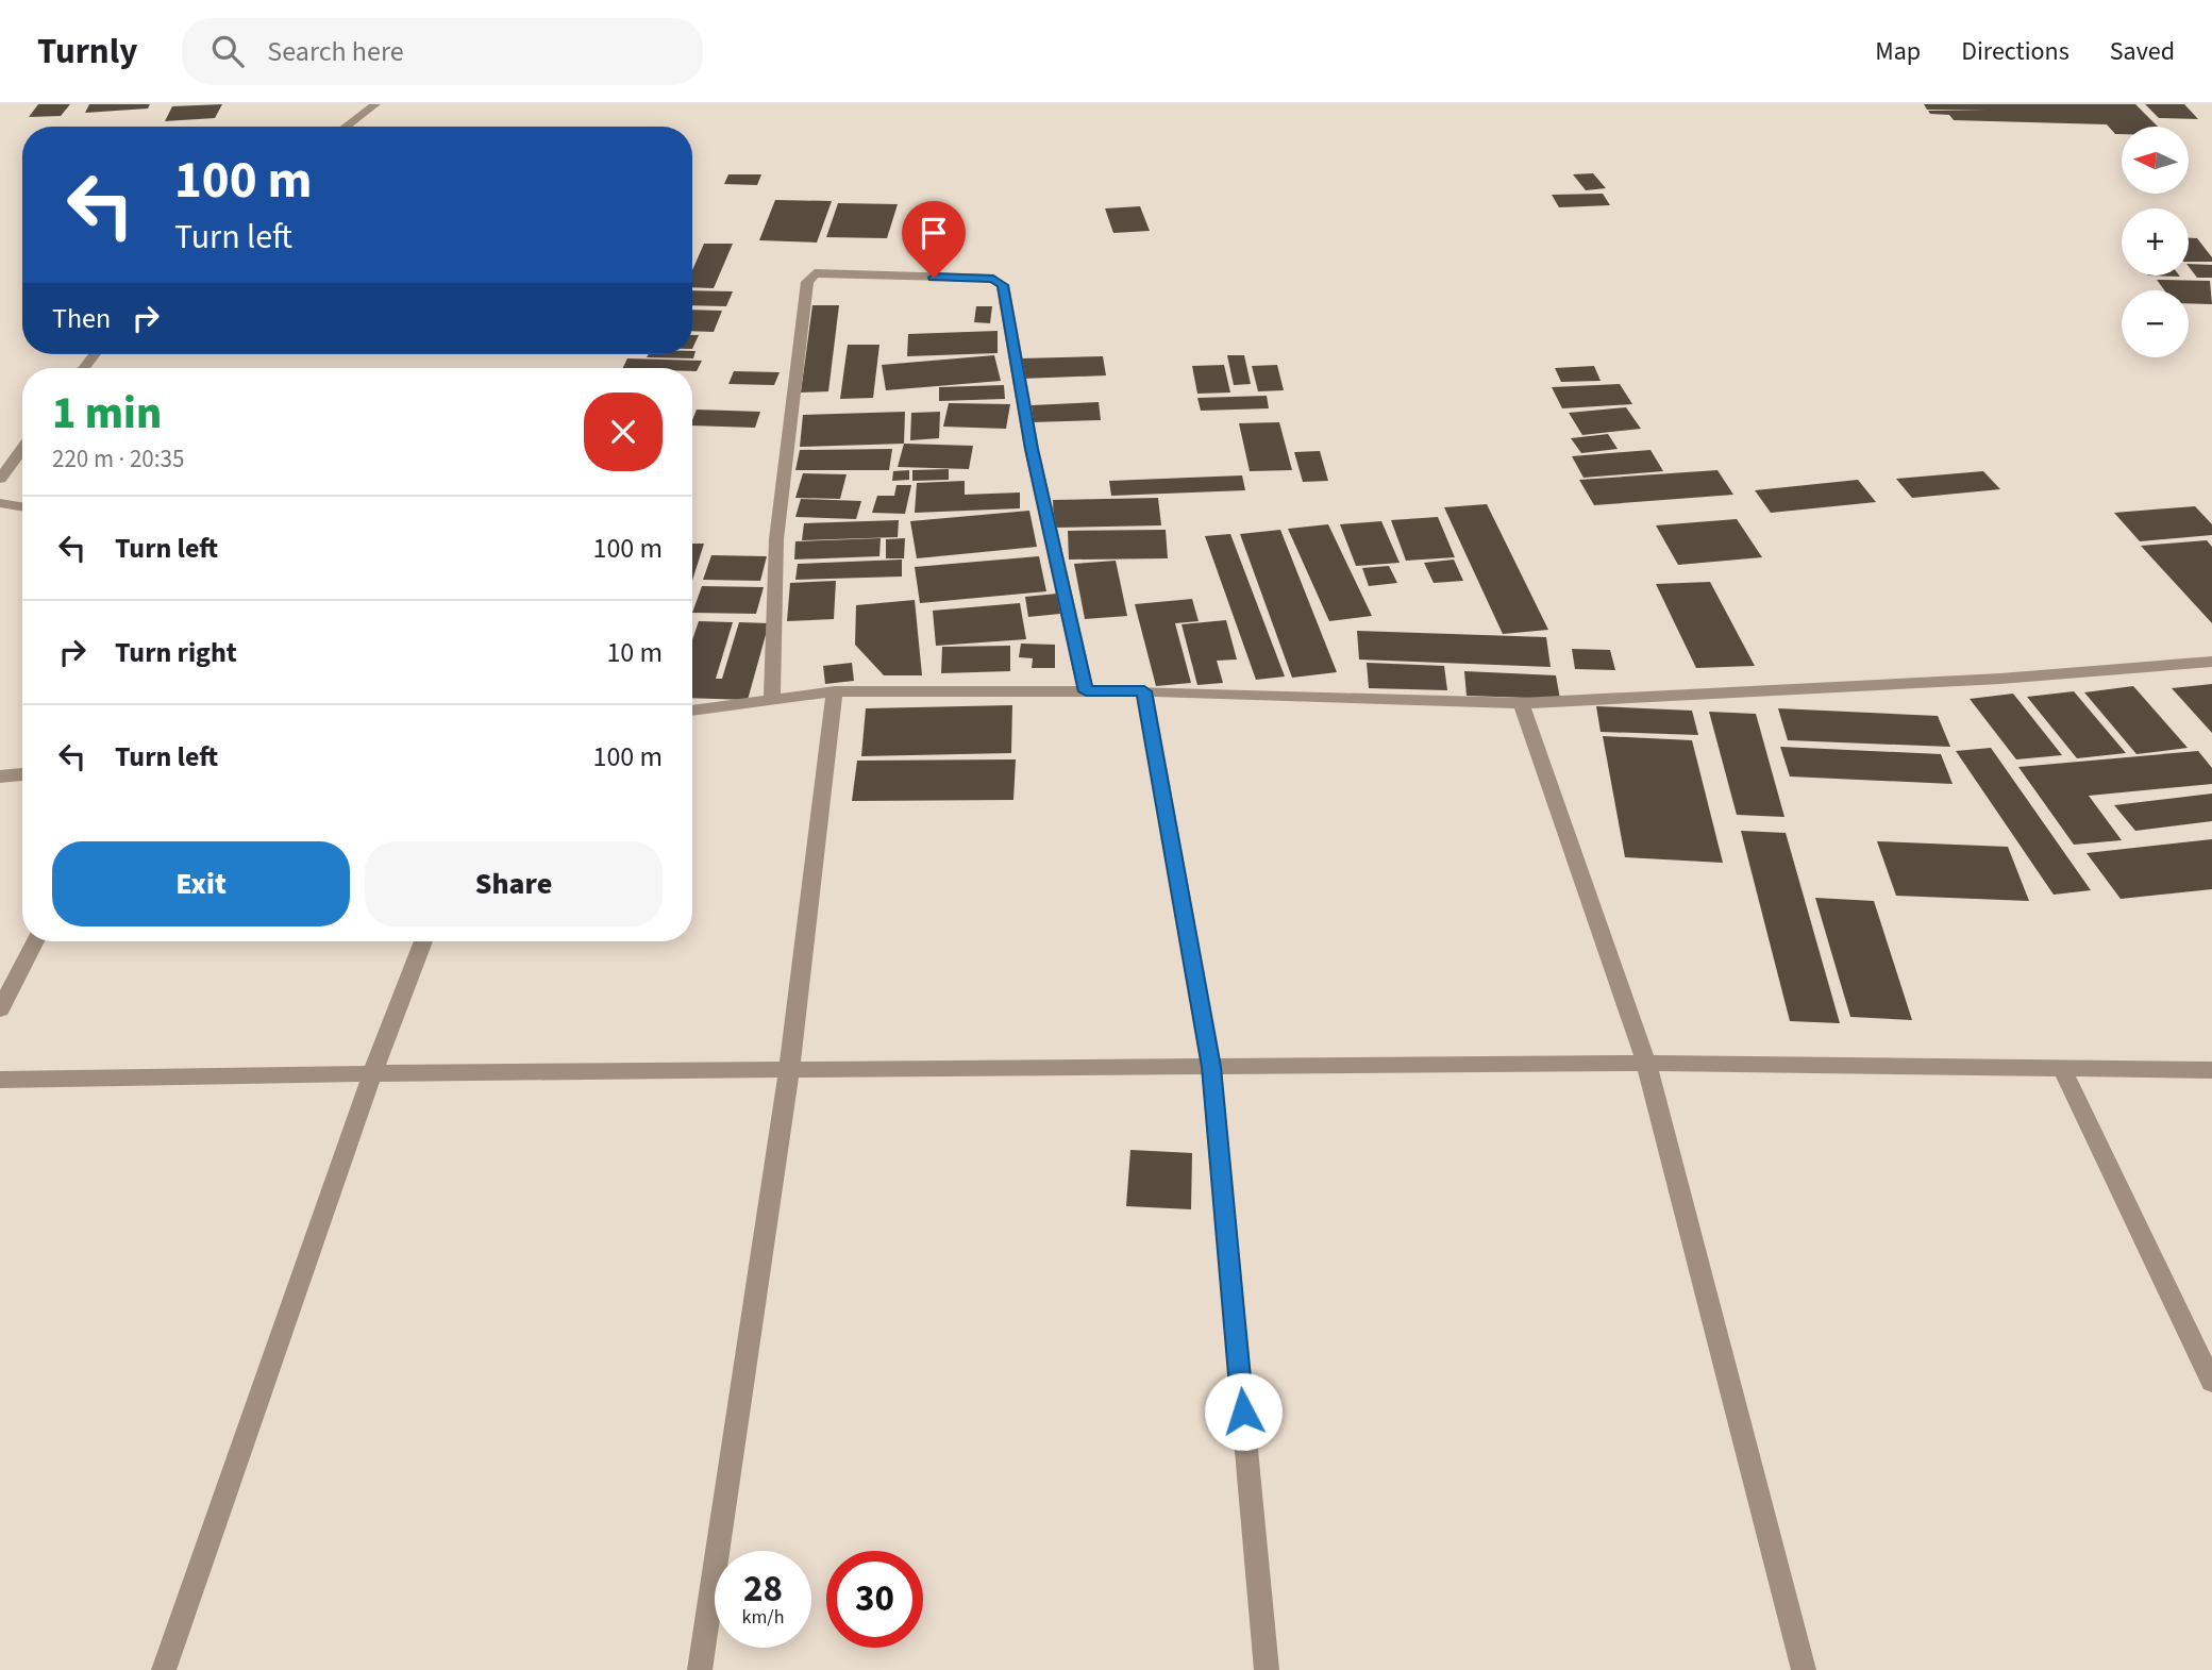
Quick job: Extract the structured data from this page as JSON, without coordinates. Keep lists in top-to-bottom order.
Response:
{
  "north": "left",
  "page": {
    "header": "Turnly",
    "search": "Search here",
    "nav": ["Map", "Directions", "Saved"],
    "map_buttons": ["+", "−"],
    "turn": ["100 m", "Turn left"],
    "then": "Then",
    "heading": ["1 min", "220 m · 20:35"],
    "list": [
      {
        "name": "Turn left",
        "value": "100 m"
      },
      {
        "name": "Turn right",
        "value": "10 m"
      },
      {
        "name": "Turn left",
        "value": "100 m"
      }
    ],
    "buttons": ["Exit", "Share"],
    "speed": "28 km/h",
    "limit": "30"
  }
}
